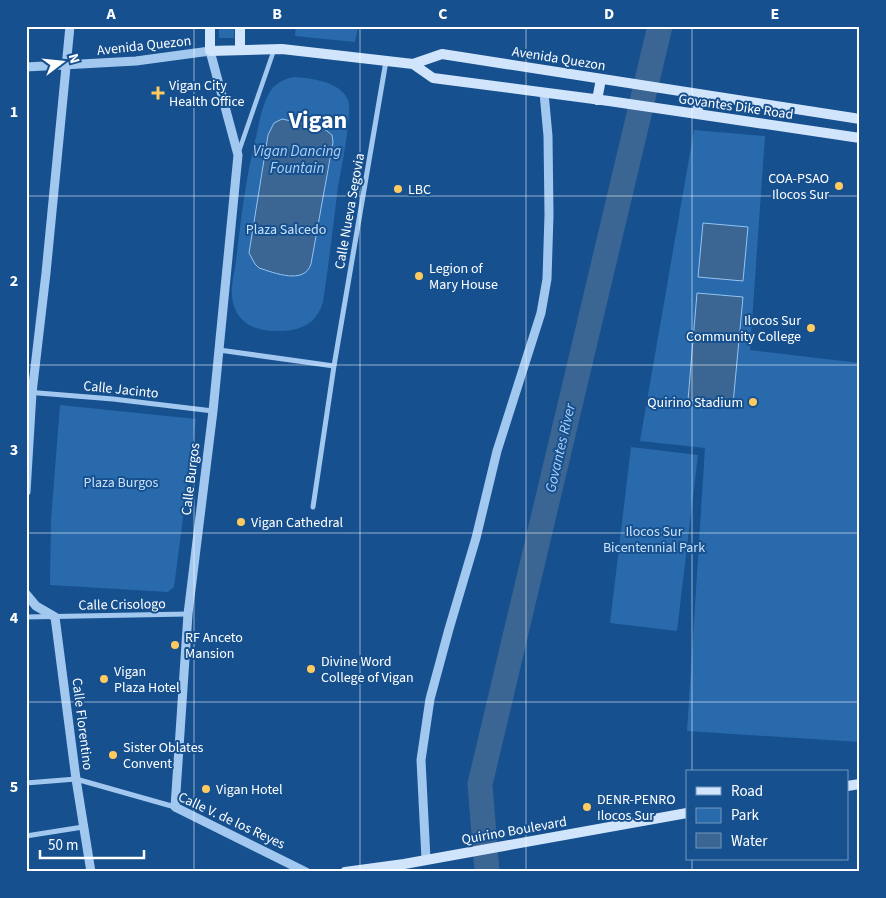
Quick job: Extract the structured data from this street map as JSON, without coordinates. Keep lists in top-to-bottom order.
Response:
{
  "streets": {
    "main road": [
      "Avenida Quezon",
      "Govantes Dike Road",
      "Calle Burgos",
      "Quirino Boulevard"
    ],
    "street": [
      "Calle Nueva Segovia",
      "Calle Jacinto",
      "Calle Crisologo",
      "Calle Florentino",
      "Calle V. de los Reyes"
    ]
  },
  "crossings": [
    ["Avenida Quezon", "Govantes Dike Road"],
    ["Avenida Quezon", "Calle Nueva Segovia"],
    ["Avenida Quezon", "Calle Burgos"],
    ["Calle Jacinto", "Calle Burgos"],
    ["Calle Burgos", "Calle Crisologo"],
    ["Calle Burgos", "Calle V. de los Reyes"],
    ["Calle Crisologo", "Calle Florentino"],
    ["Calle Florentino", "Calle V. de los Reyes"]
  ],
  "districts": ["Vigan"],
  "water": ["Vigan Dancing Fountain", "Govantes River"],
  "parks": ["Plaza Salcedo", "Plaza Burgos", "Ilocos Sur Bicentennial Park"],
  "places": {
    "health": ["Vigan City Health Office"],
    "other": [
      "COA-PSAO Ilocos Sur",
      "LBC",
      "Legion of Mary House",
      "Ilocos Sur Community College",
      "Quirino Stadium",
      "Vigan Cathedral",
      "RF Anceto Mansion",
      "Divine Word College of Vigan",
      "Vigan Plaza Hotel",
      "Sister Oblates Convent",
      "Vigan Hotel",
      "DENR-PENRO Ilocos Sur"
    ]
  },
  "legend": ["Road", "Park", "Water"],
  "scale_bar": "50 m",
  "north": "right",
  "grid": {
    "columns": [
      "A",
      "B",
      "C",
      "D",
      "E"
    ],
    "rows": [
      "1",
      "2",
      "3",
      "4",
      "5"
    ]
  }
}
